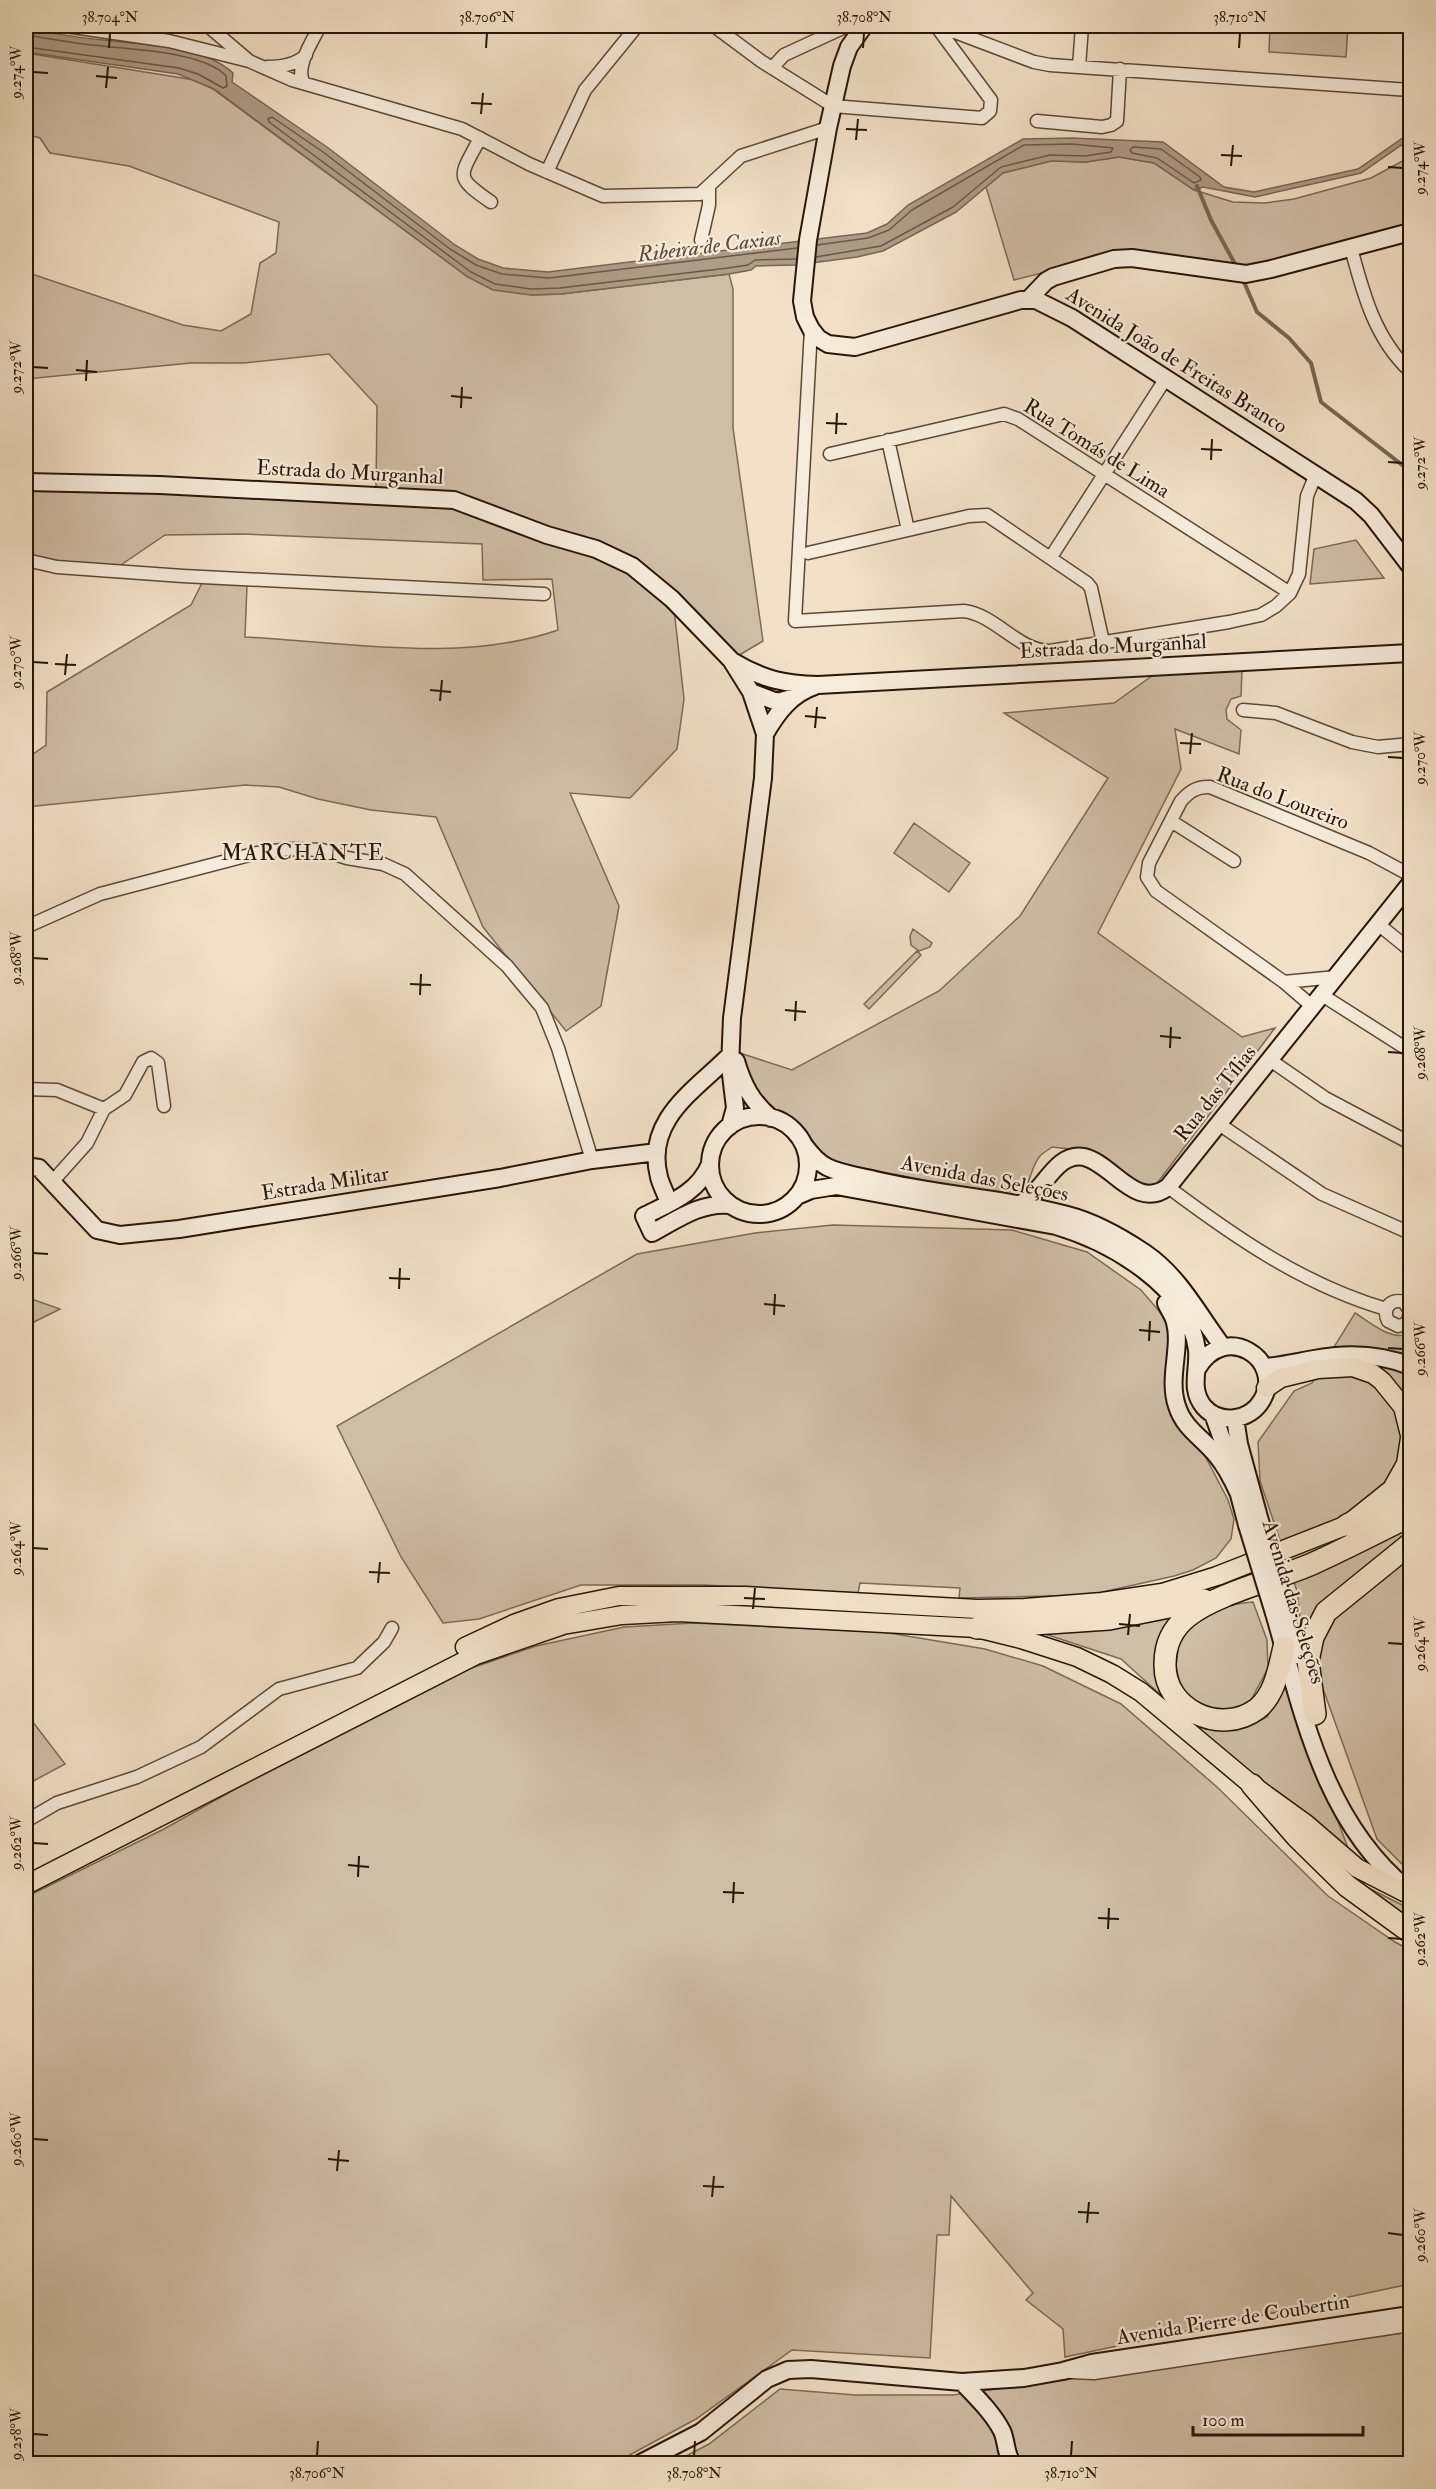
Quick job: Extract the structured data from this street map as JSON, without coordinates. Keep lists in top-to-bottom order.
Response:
{
  "streets": {
    "street": [
      "Avenida João de Freitas Branco",
      "Rua Tomás de Lima",
      "Estrada do Murganhal",
      "Rua do Loureiro",
      "Rua das Tílias",
      "Avenida das Seleções",
      "Estrada Militar",
      "Avenida Pierre de Coubertin"
    ]
  },
  "crossings": [
    ["Rua do Loureiro", "Rua das Tílias"]
  ],
  "districts": ["MARCHANTE"],
  "water": ["Ribeira de Caxias"],
  "scale_bar": "100 m",
  "coordinates": [
    "38.704°N",
    "38.706°N",
    "38.708°N",
    "38.710°N",
    "9.274°W",
    "9.272°W",
    "9.270°W",
    "9.268°W",
    "9.266°W",
    "9.264°W",
    "9.262°W",
    "9.260°W",
    "9.258°W"
  ]
}
